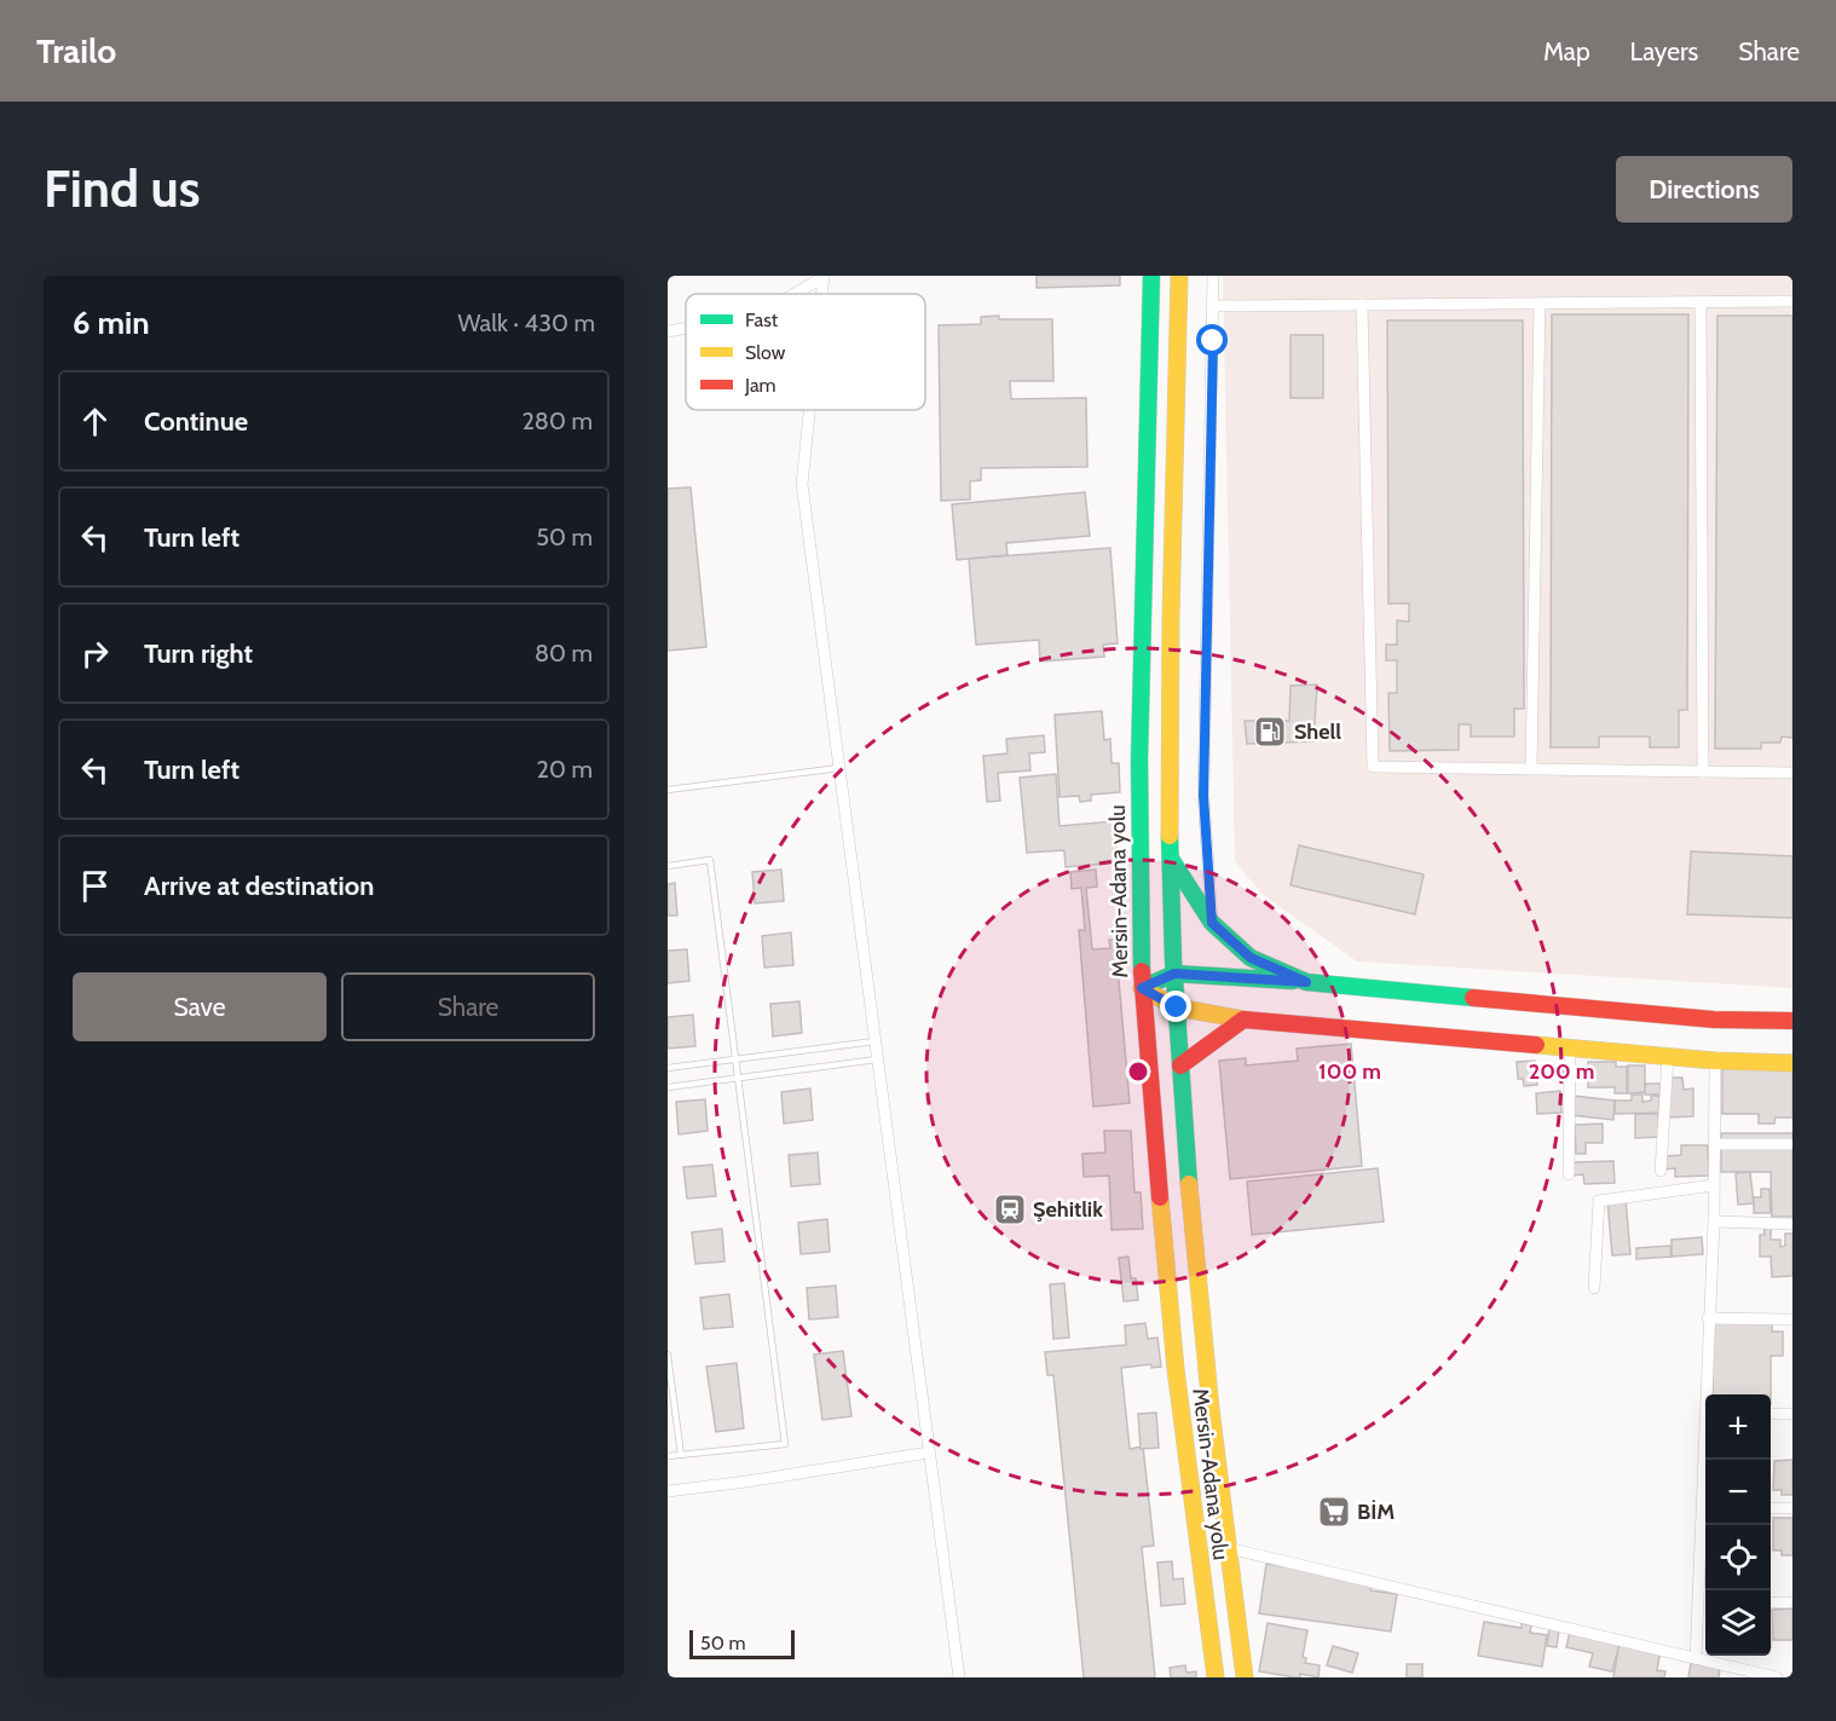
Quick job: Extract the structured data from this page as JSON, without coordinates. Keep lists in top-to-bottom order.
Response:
{
  "streets": {
    "main road": ["Mersin-Adana yolu"]
  },
  "places": {
    "fuel station": ["Shell"],
    "station": ["Şehitlik"],
    "supermarket": ["BİM"]
  },
  "legend": ["Fast", "Slow", "Jam"],
  "scale_bar": "50 m",
  "page": {
    "header": "Trailo",
    "nav": ["Map", "Layers", "Share"],
    "buttons": [
      "Directions",
      ["Save", "Share"]
    ],
    "title": "Find us",
    "heading": ["6 min", "Walk · 430 m"],
    "list": [
      ["Continue", "280 m"],
      ["Turn left", "50 m"],
      ["Turn right", "80 m"],
      ["Turn left", "20 m"],
      "Arrive at destination"
    ],
    "map_buttons": ["+", "−"],
    "scale": "50 m"
  },
  "rings": ["100 m", "200 m"]
}
